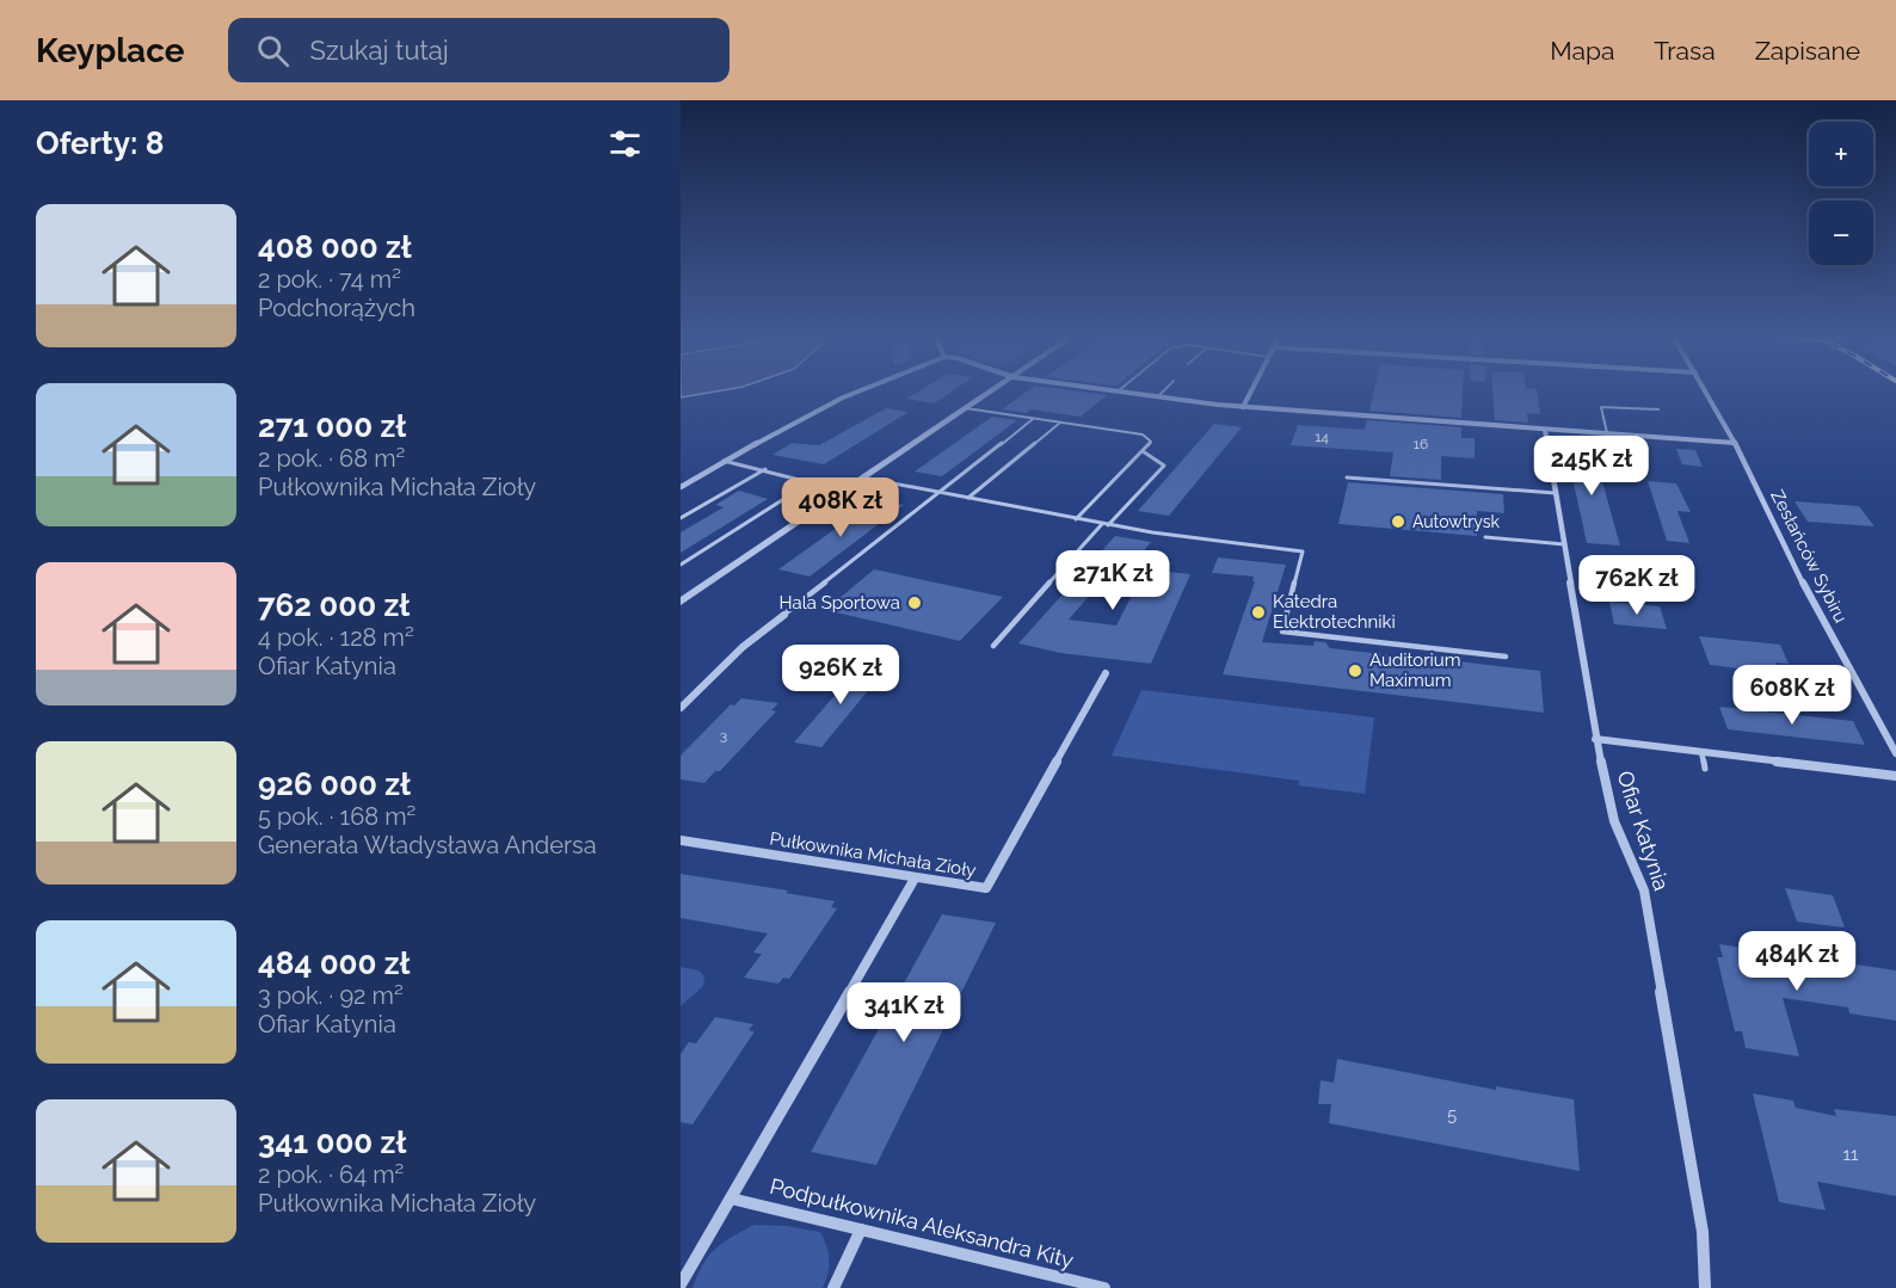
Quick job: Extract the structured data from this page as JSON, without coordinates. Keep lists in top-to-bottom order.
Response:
{
  "streets": {
    "street": [
      "Zesłańców Sybiru",
      "Ofiar Katynia",
      "Pułkownika Michała Zioły",
      "Podpułkownika Aleksandra Kity"
    ]
  },
  "places": [
    "Autowtrysk",
    "Hala Sportowa",
    "Katedra Elektrotechniki",
    "Auditorium Maximum"
  ],
  "house_numbers": [
    "14",
    "16",
    "3",
    "5",
    "11"
  ],
  "page": {
    "header": "Keyplace",
    "search": "Szukaj tutaj",
    "nav": ["Mapa", "Trasa", "Zapisane"],
    "heading": "Oferty: 8",
    "map_buttons": ["+", "−"],
    "list": [
      {
        "name": "408 000 zł",
        "note": "2 pok. · 74 m² · Podchorążych"
      },
      {
        "name": "271 000 zł",
        "note": "2 pok. · 68 m² · Pułkownika Michała Zioły"
      },
      {
        "name": "762 000 zł",
        "note": "4 pok. · 128 m² · Ofiar Katynia"
      },
      {
        "name": "926 000 zł",
        "note": "5 pok. · 168 m² · Generała Władysława Andersa"
      },
      {
        "name": "484 000 zł",
        "note": "3 pok. · 92 m² · Ofiar Katynia"
      },
      {
        "name": "341 000 zł",
        "note": "2 pok. · 64 m² · Pułkownika Michała Zioły"
      }
    ],
    "price": [
      "245K zł",
      "408K zł",
      "271K zł",
      "762K zł",
      "926K zł",
      "608K zł",
      "484K zł",
      "341K zł"
    ]
  }
}
